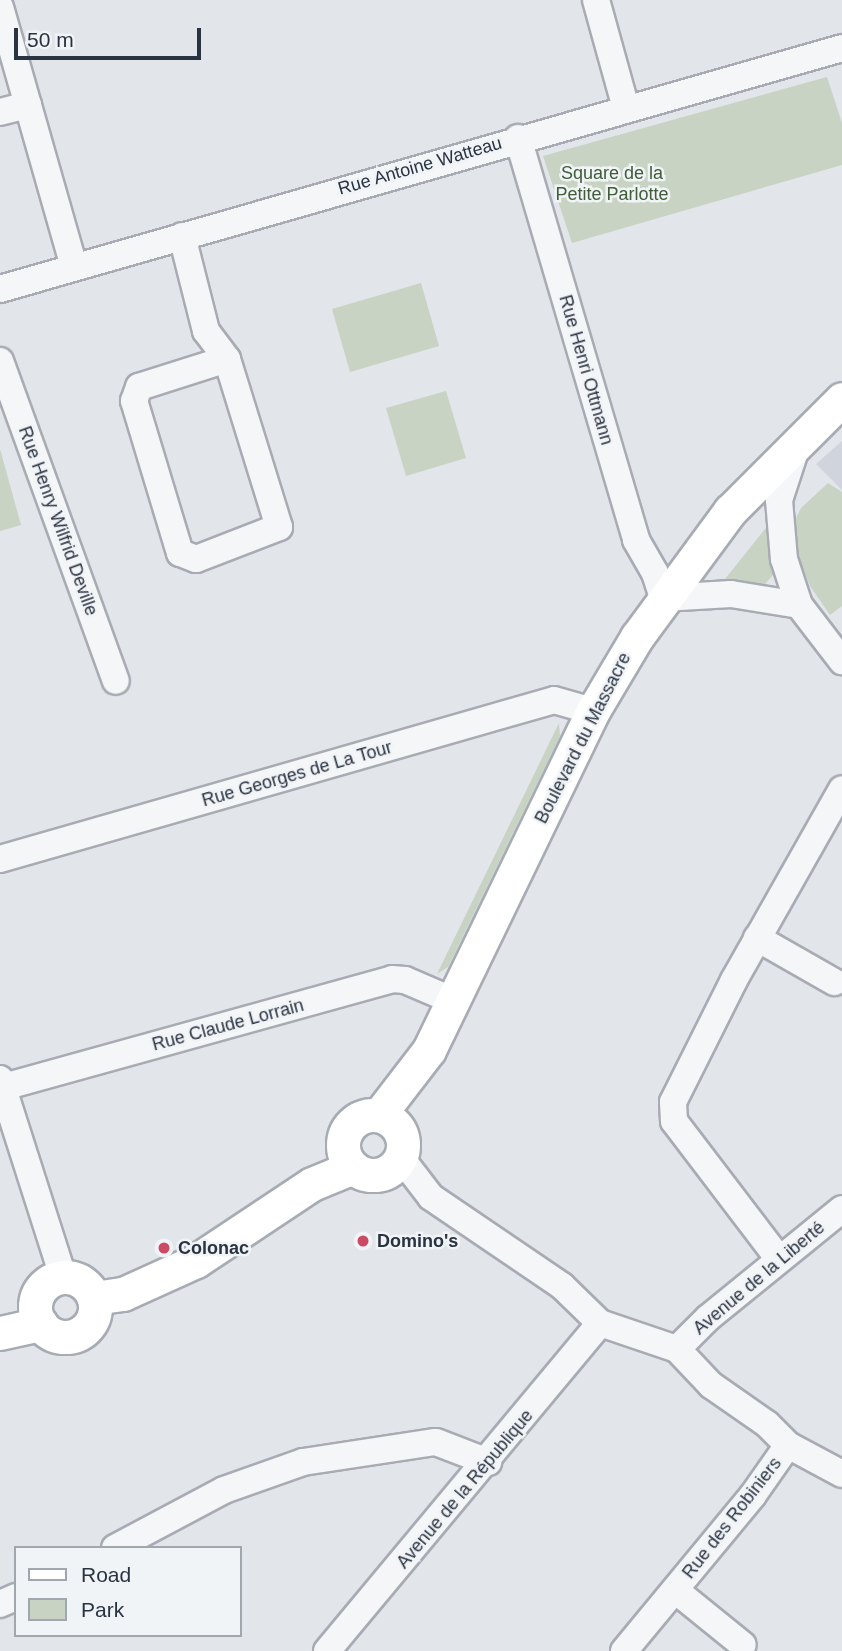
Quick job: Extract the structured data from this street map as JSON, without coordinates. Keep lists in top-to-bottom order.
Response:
{
  "streets": {
    "main road": ["Boulevard du Massacre"],
    "street": [
      "Rue Antoine Watteau",
      "Rue Henri Ottmann",
      "Rue Henry Wilfrid Deville",
      "Rue Georges de La Tour",
      "Rue Claude Lorrain",
      "Avenue de la Liberté",
      "Avenue de la République",
      "Rue des Robiniers"
    ]
  },
  "crossings": [
    ["Rue Antoine Watteau", "Rue Henri Ottmann"],
    ["Rue Henri Ottmann", "Boulevard du Massacre"],
    ["Boulevard du Massacre", "Rue Georges de La Tour"],
    ["Boulevard du Massacre", "Rue Claude Lorrain"]
  ],
  "parks": ["Square de la Petite Parlotte"],
  "places": ["Domino's", "Colonac"],
  "legend": ["Road", "Park"],
  "scale_bar": "50 m"
}
